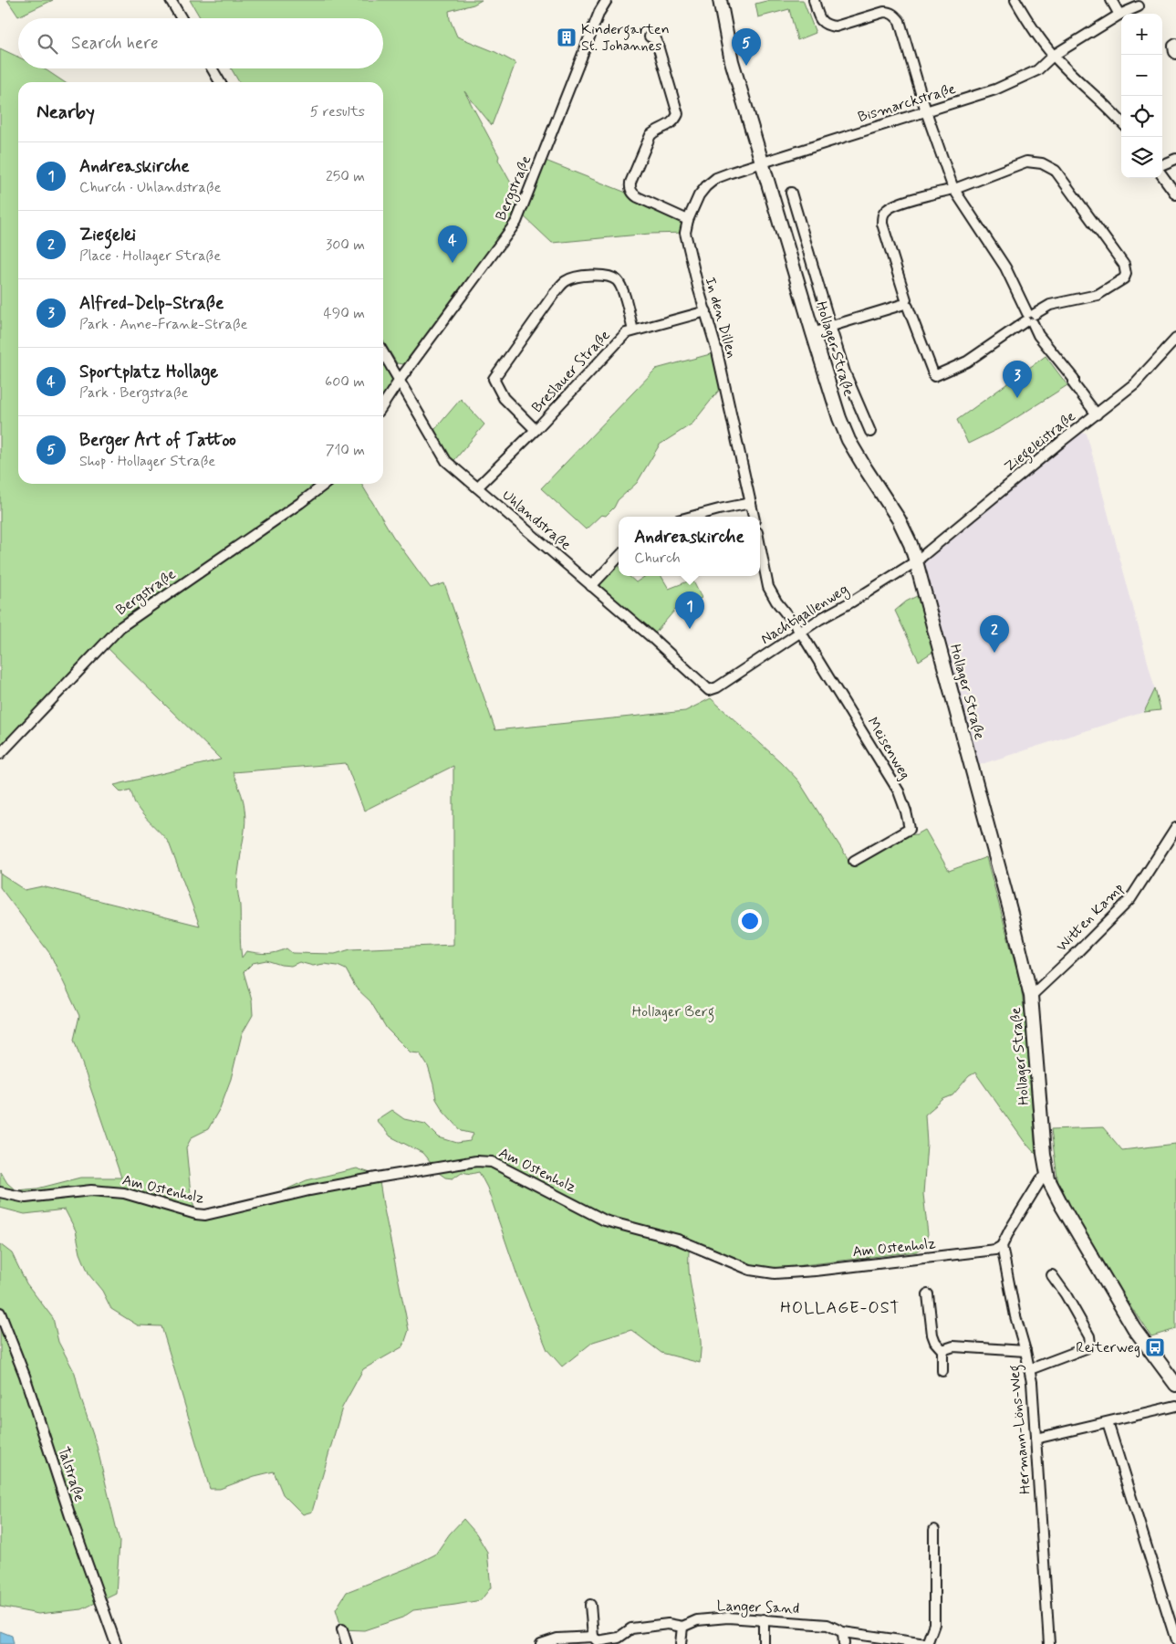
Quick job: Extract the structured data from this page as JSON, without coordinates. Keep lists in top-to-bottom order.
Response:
{
  "streets": {
    "main road": ["Hollager Straße"],
    "street": [
      "Bismarckstraße",
      "Bergstraße",
      "In den Dillen",
      "Breslauer Straße",
      "Ziegeleistraße",
      "Uhlandstraße",
      "Nachtigallenweg",
      "Meisenweg",
      "Witten Kamp",
      "Am Ostenholz",
      "Hermann-Löns-Weg",
      "Talstraße",
      "Langer Sand"
    ]
  },
  "crossings": [
    ["Bismarckstraße", "In den Dillen"],
    ["Bismarckstraße", "Hollager Straße"],
    ["Bergstraße", "Uhlandstraße"],
    ["In den Dillen", "Hollager Straße"],
    ["In den Dillen", "Breslauer Straße"],
    ["Hollager Straße", "Ziegeleistraße"],
    ["Hollager Straße", "Nachtigallenweg"],
    ["Hollager Straße", "Witten Kamp"],
    ["Breslauer Straße", "Uhlandstraße"],
    ["Ziegeleistraße", "Nachtigallenweg"],
    ["Uhlandstraße", "Nachtigallenweg"],
    ["Nachtigallenweg", "Meisenweg"],
    ["Am Ostenholz", "Hermann-Löns-Weg"]
  ],
  "districts": ["HOLLAGE-OST"],
  "parks": ["Hollager Berg"],
  "places": {
    "building": ["Kindergarten St. Johannes"],
    "bus stop": ["Reiterweg"]
  },
  "page": {
    "map_buttons": ["+", "−"],
    "search": "Search here",
    "pins": [
      "5",
      "4",
      "3",
      "1",
      "2"
    ],
    "heading": ["Nearby", "5 results"],
    "list": [
      {
        "mark": "1",
        "name": "Andreaskirche",
        "note": "Church · Uhlandstraße",
        "value": "250 m"
      },
      {
        "mark": "2",
        "name": "Ziegelei",
        "note": "Place · Hollager Straße",
        "value": "300 m"
      },
      {
        "mark": "3",
        "name": "Alfred-Delp-Straße",
        "note": "Park · Anne-Frank-Straße",
        "value": "490 m"
      },
      {
        "mark": "4",
        "name": "Sportplatz Hollage",
        "note": "Park · Bergstraße",
        "value": "600 m"
      },
      {
        "mark": "5",
        "name": "Berger Art of Tattoo",
        "note": "Shop · Hollager Straße",
        "value": "710 m"
      }
    ],
    "popup": ["Andreaskirche", "Church"]
  }
}
